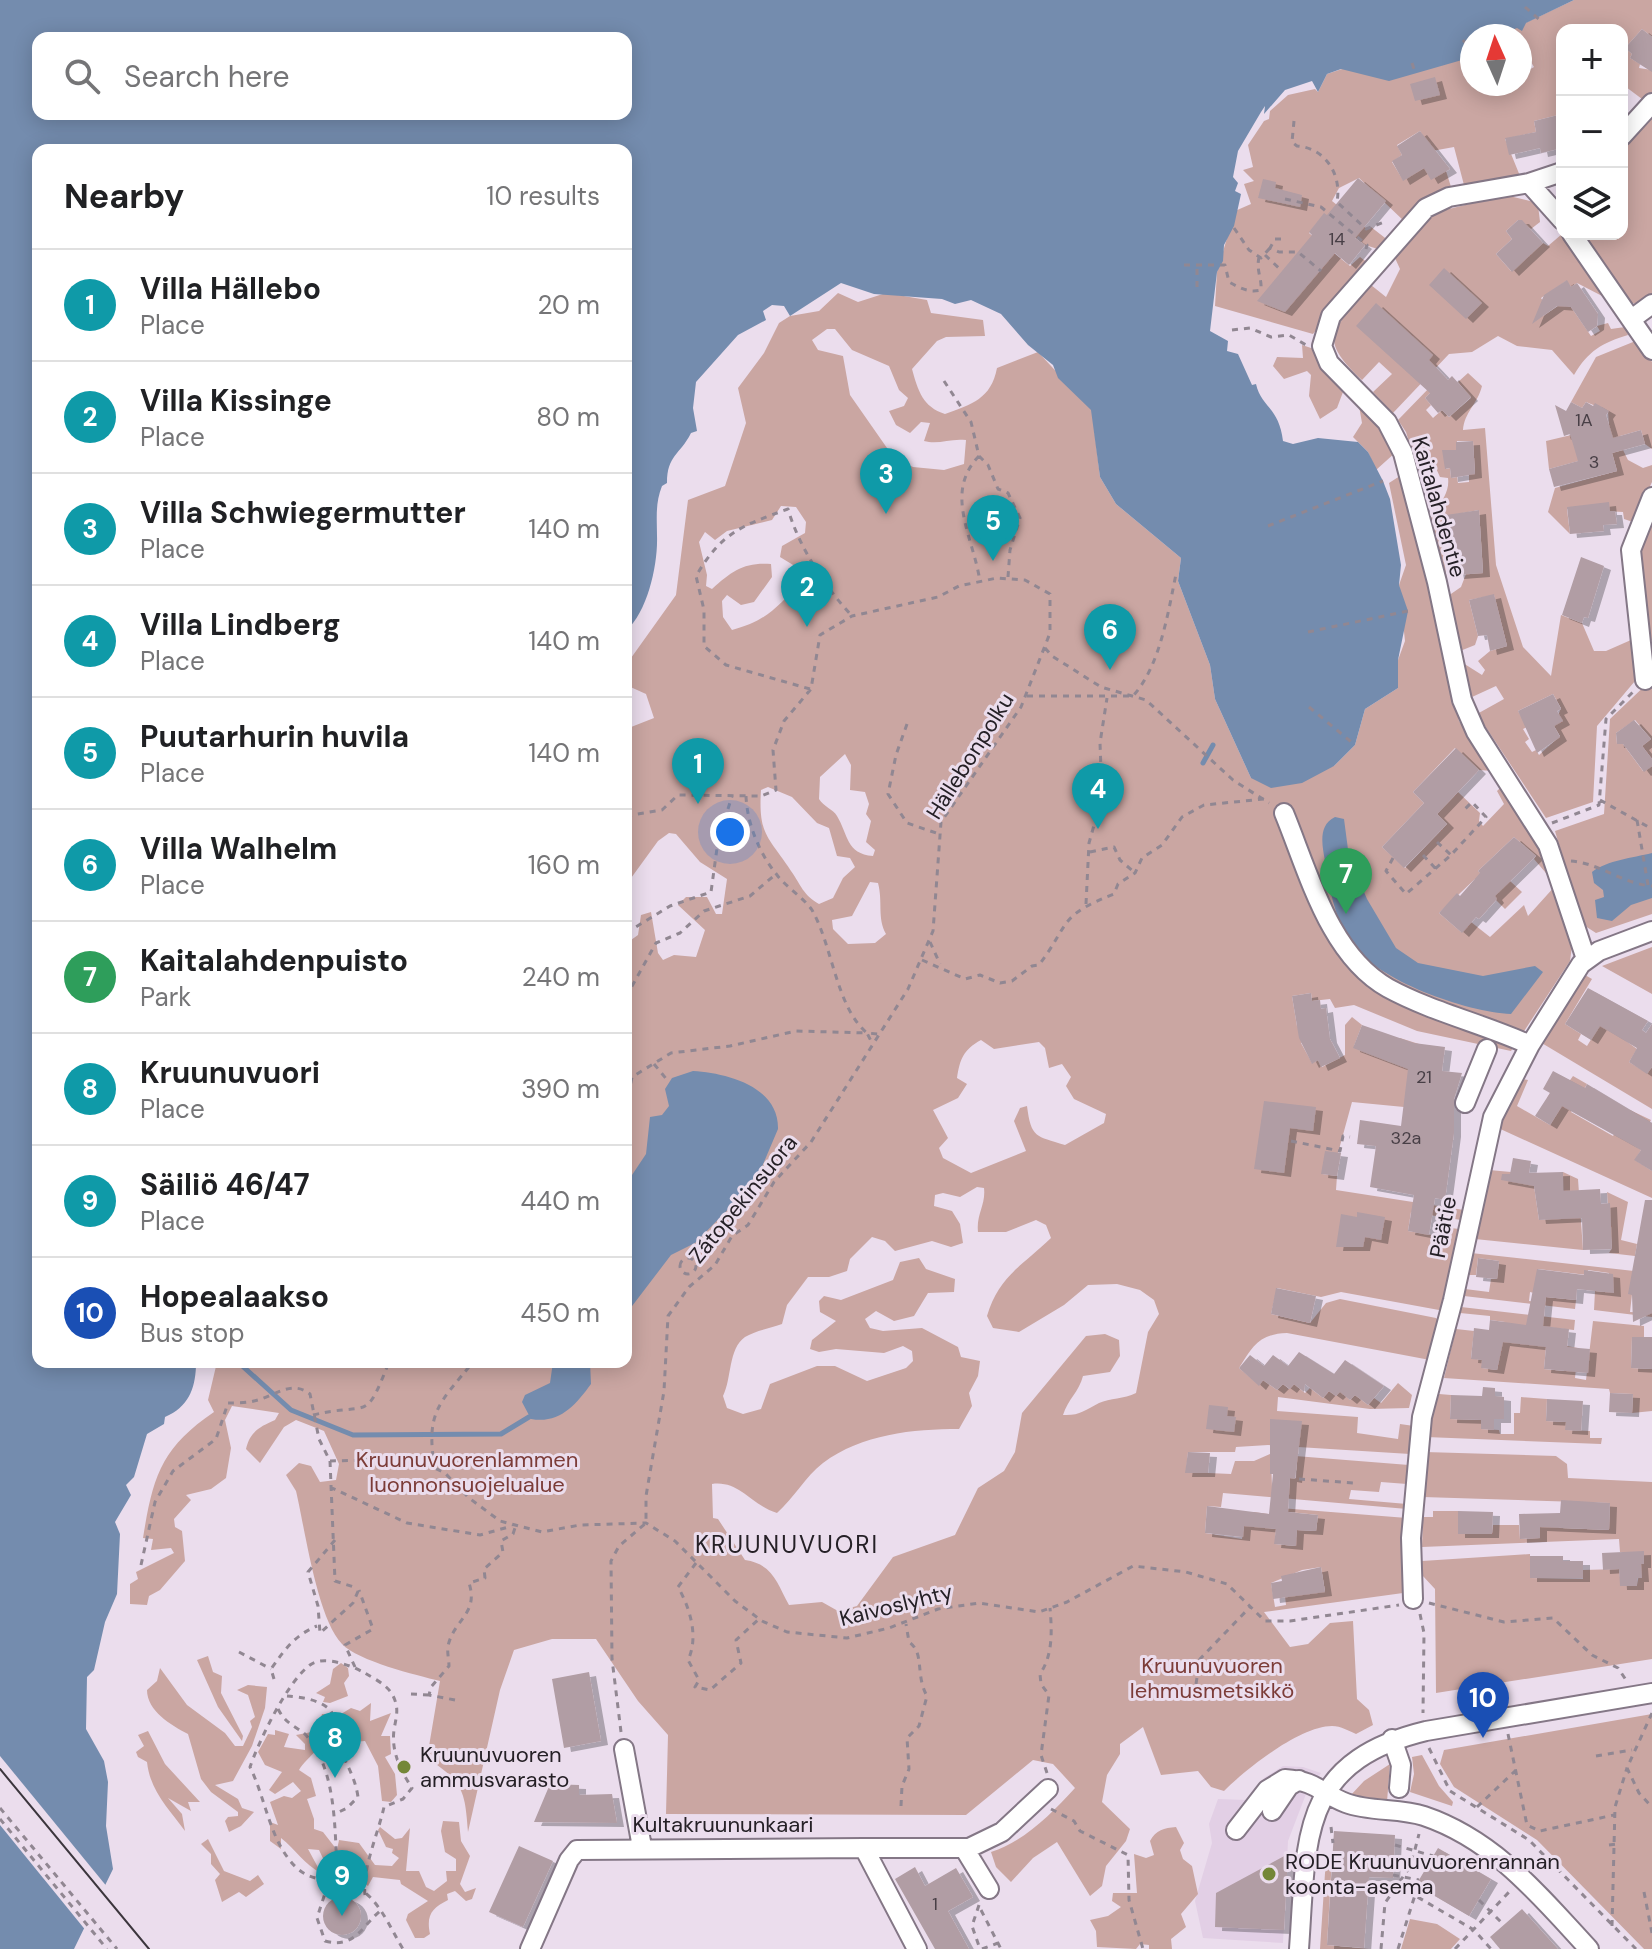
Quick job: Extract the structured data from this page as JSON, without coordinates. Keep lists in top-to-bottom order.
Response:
{
  "streets": {
    "street": ["Kaitalahdentie", "Päätie", "Kultakruununkaari"],
    "path": ["Hällebonpolku", "Zátopekinsuora", "Kaivoslyhty"]
  },
  "crossings": [
    ["Kaitalahdentie", "Päätie"],
    ["Hällebonpolku", "Zátopekinsuora"],
    ["Zátopekinsuora", "Kaivoslyhty"],
    ["Päätie", "Kaivoslyhty"]
  ],
  "districts": ["KRUUNUVUORI"],
  "parks": ["Kruunuvuorenlammen luonnonsuojelualue", "Kruunuvuoren lehmusmetsikkö"],
  "places": ["Kruunuvuoren ammusvarasto", "RODE Kruunuvuorenrannan koonta-asema"],
  "house_numbers": [
    "14",
    "1A",
    "3",
    "21",
    "32a",
    "1"
  ],
  "north": "top",
  "page": {
    "map_buttons": ["+", "−"],
    "search": "Search here",
    "heading": ["Nearby", "10 results"],
    "list": [
      {
        "mark": "1",
        "name": "Villa Hällebo",
        "note": "Place",
        "value": "20 m"
      },
      {
        "mark": "2",
        "name": "Villa Kissinge",
        "note": "Place",
        "value": "80 m"
      },
      {
        "mark": "3",
        "name": "Villa Schwiegermutter",
        "note": "Place",
        "value": "140 m"
      },
      {
        "mark": "4",
        "name": "Villa Lindberg",
        "note": "Place",
        "value": "140 m"
      },
      {
        "mark": "5",
        "name": "Puutarhurin huvila",
        "note": "Place",
        "value": "140 m"
      },
      {
        "mark": "6",
        "name": "Villa Walhelm",
        "note": "Place",
        "value": "160 m"
      },
      {
        "mark": "7",
        "name": "Kaitalahdenpuisto",
        "note": "Park",
        "value": "240 m"
      },
      {
        "mark": "8",
        "name": "Kruunuvuori",
        "note": "Place",
        "value": "390 m"
      },
      {
        "mark": "9",
        "name": "Säiliö 46/47",
        "note": "Place",
        "value": "440 m"
      },
      {
        "mark": "10",
        "name": "Hopealaakso",
        "note": "Bus stop",
        "value": "450 m"
      }
    ],
    "pins": [
      "3",
      "5",
      "2",
      "6",
      "1",
      "4",
      "7",
      "10",
      "8",
      "9"
    ]
  }
}
